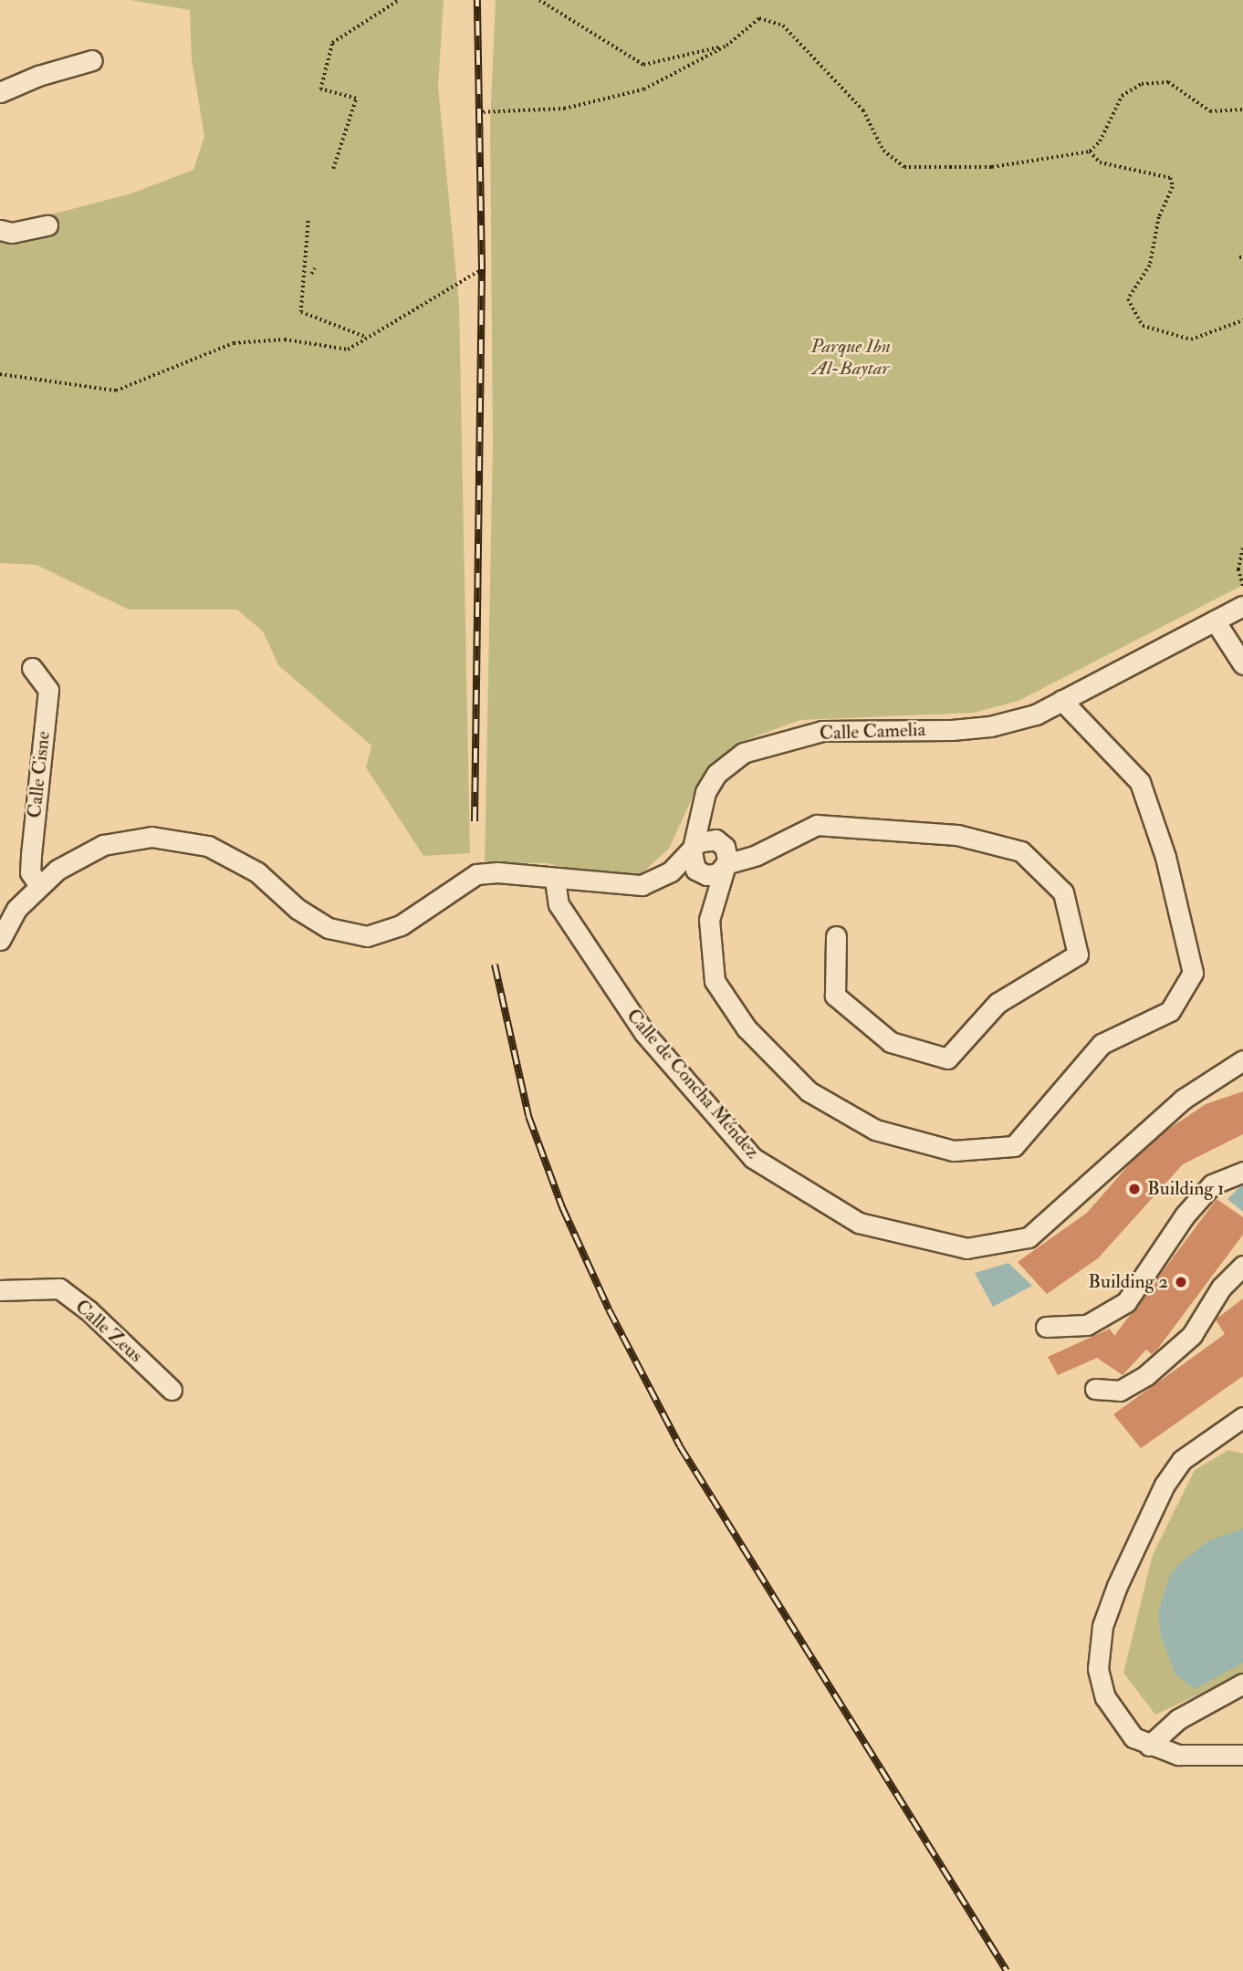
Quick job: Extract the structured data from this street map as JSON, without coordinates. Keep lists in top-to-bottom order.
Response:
{
  "streets": {
    "street": [
      "Calle Camelia",
      "Calle Cisne",
      "Calle de Concha Méndez",
      "Calle Zeus"
    ]
  },
  "parks": ["Parque Ibn Al-Baytar"],
  "places": ["Building 1", "Building 2"]
}
